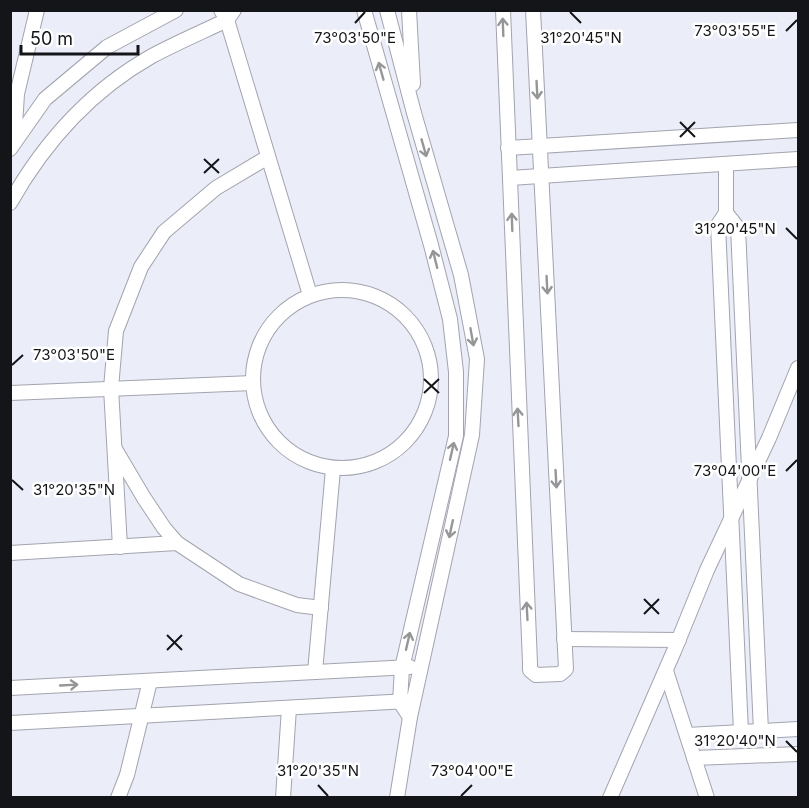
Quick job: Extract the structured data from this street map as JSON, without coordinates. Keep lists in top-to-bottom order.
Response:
{
  "scale_bar": "50 m",
  "coordinates": [
    "73°03'55\"E",
    "73°03'50\"E",
    "31°20'45\"N",
    "73°04'00\"E",
    "31°20'35\"N",
    "31°20'40\"N"
  ]
}
